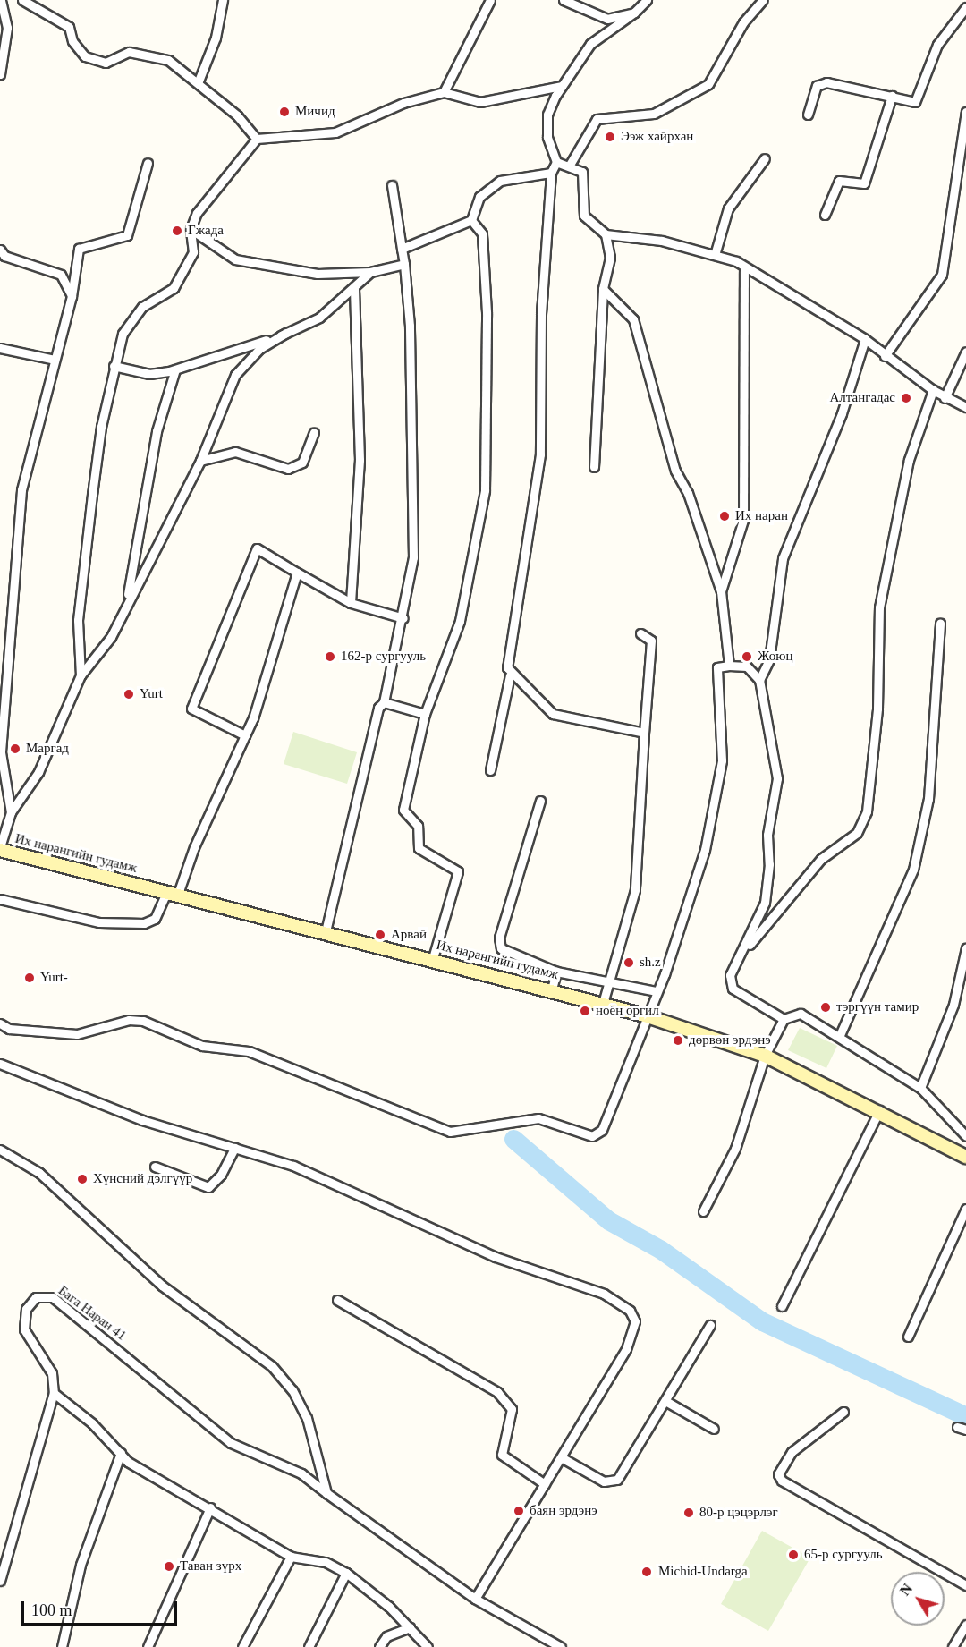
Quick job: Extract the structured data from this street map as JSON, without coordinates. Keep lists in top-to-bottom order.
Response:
{
  "streets": {
    "main road": ["Их нарангийн гудамж"],
    "street": ["Бага Наран 41"]
  },
  "places": [
    "Мичид",
    "Ээж хайрхан",
    "Гжада",
    "Алтангадас",
    "Их наран",
    "162-р сургууль",
    "Жоюц",
    "Yurt",
    "Маргад",
    "Арвай",
    "sh.z",
    "Yurt-",
    "тэргүүн тамир",
    "ноён оргил",
    "дөрвөн эрдэнэ",
    "Хүнсний дэлгүүр",
    "баян эрдэнэ",
    "80-р цэцэрлэг",
    "65-р сургууль",
    "Таван зүрх",
    "Michid-Undarga"
  ],
  "scale_bar": "100 m",
  "north": "top left"
}
